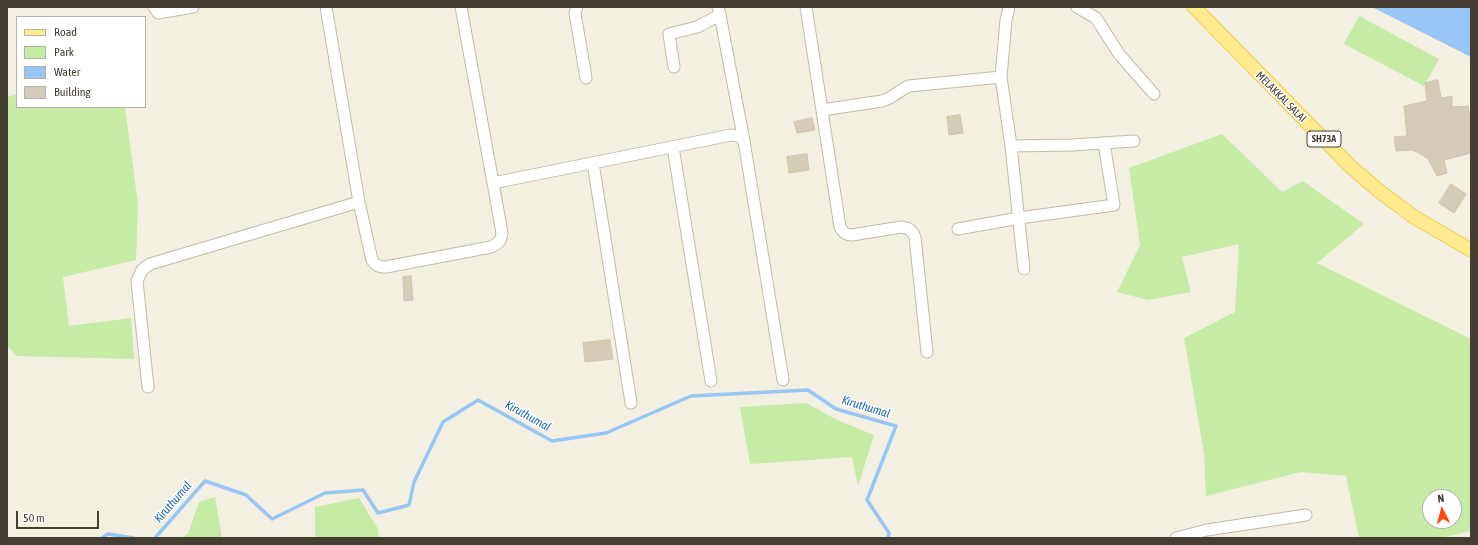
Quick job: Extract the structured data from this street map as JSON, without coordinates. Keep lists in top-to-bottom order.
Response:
{
  "streets": {
    "main road": ["MELAKKAL SALAI", "SH73A"]
  },
  "water": ["Kiruthumal"],
  "legend": [
    "Road",
    "Park",
    "Water",
    "Building"
  ],
  "scale_bar": "50 m",
  "north": "top"
}
